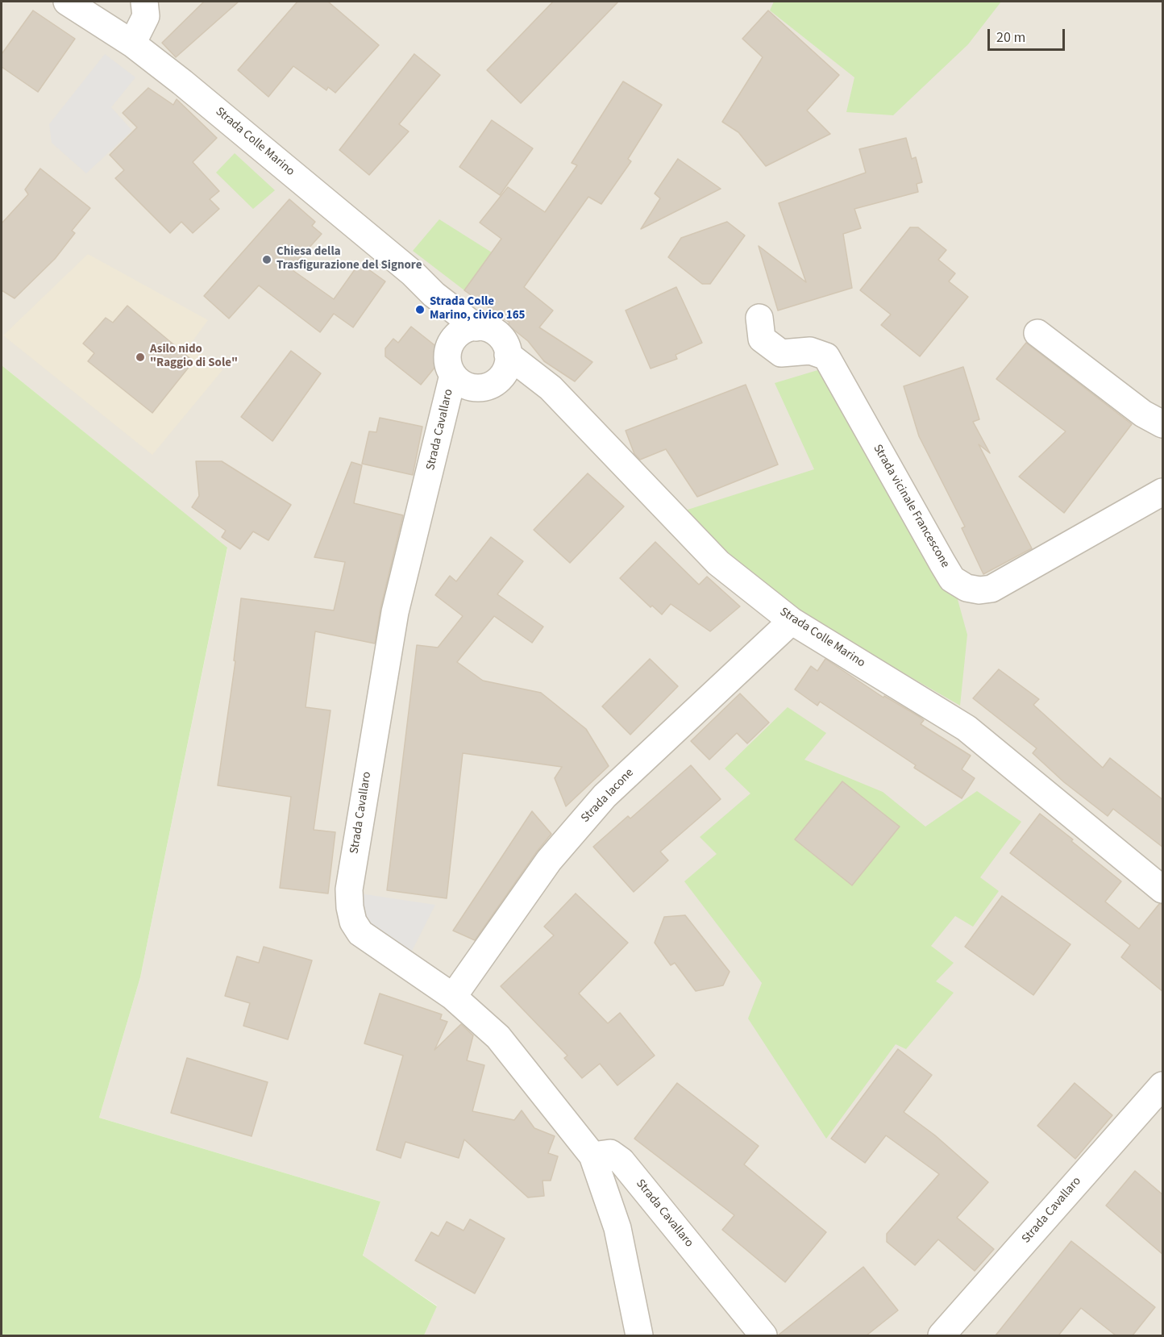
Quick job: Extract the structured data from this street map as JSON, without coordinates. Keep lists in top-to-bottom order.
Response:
{
  "streets": {
    "street": [
      "Strada Colle Marino",
      "Strada Cavallaro",
      "Strada vicinale Francescone",
      "Strada Iacone"
    ]
  },
  "crossings": [
    ["Strada Colle Marino", "Strada Cavallaro"],
    ["Strada Colle Marino", "Strada Iacone"],
    ["Strada Cavallaro", "Strada Iacone"]
  ],
  "places": ["Chiesa della Trasfigurazione del Signore", "Strada Colle Marino, civico 165", "Asilo nido \"Raggio di Sole\""],
  "scale_bar": "20 m"
}
